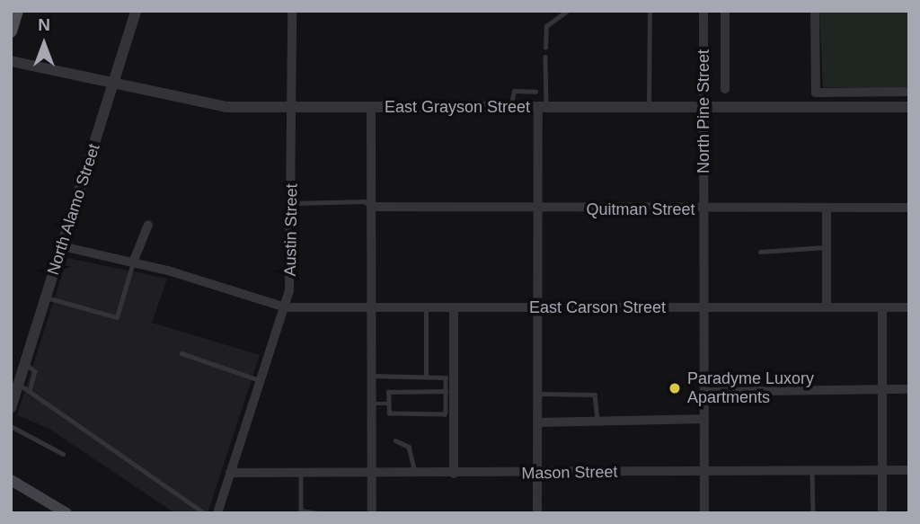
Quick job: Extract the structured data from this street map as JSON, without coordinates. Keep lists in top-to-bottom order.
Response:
{
  "streets": {
    "street": [
      "East Grayson Street",
      "North Pine Street",
      "North Alamo Street",
      "Quitman Street",
      "Austin Street",
      "East Carson Street",
      "Mason Street"
    ]
  },
  "crossings": [
    ["East Grayson Street", "North Pine Street"],
    ["East Grayson Street", "North Alamo Street"],
    ["East Grayson Street", "Austin Street"],
    ["North Pine Street", "Quitman Street"],
    ["North Pine Street", "East Carson Street"],
    ["North Pine Street", "Mason Street"],
    ["North Alamo Street", "East Carson Street"],
    ["Austin Street", "East Carson Street"],
    ["Austin Street", "Mason Street"]
  ],
  "places": ["Paradyme Luxory Apartments"],
  "north": "top"
}
